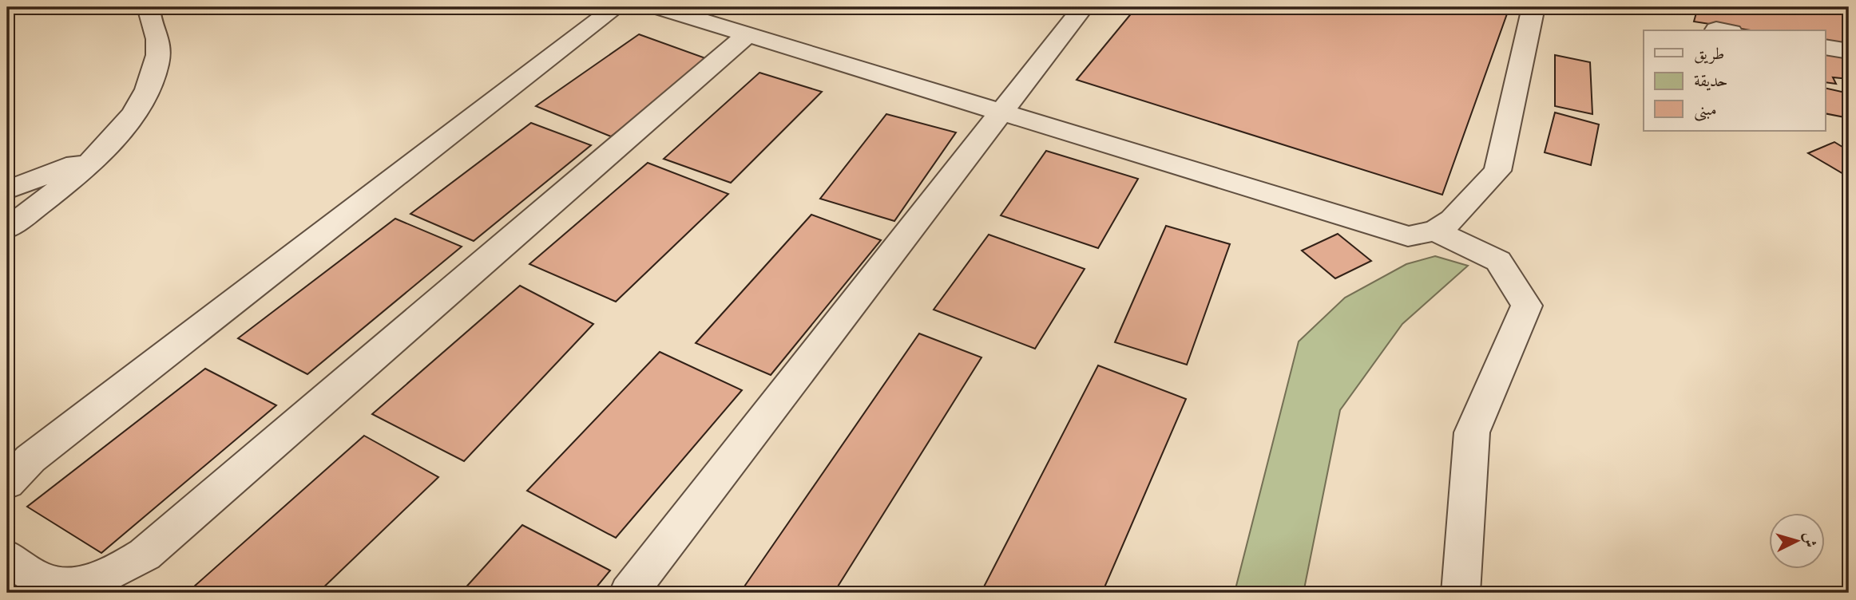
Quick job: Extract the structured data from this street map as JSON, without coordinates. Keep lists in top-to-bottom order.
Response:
{
  "legend": ["طريق", "حديقة", "مبنى"],
  "north": "right"
}
